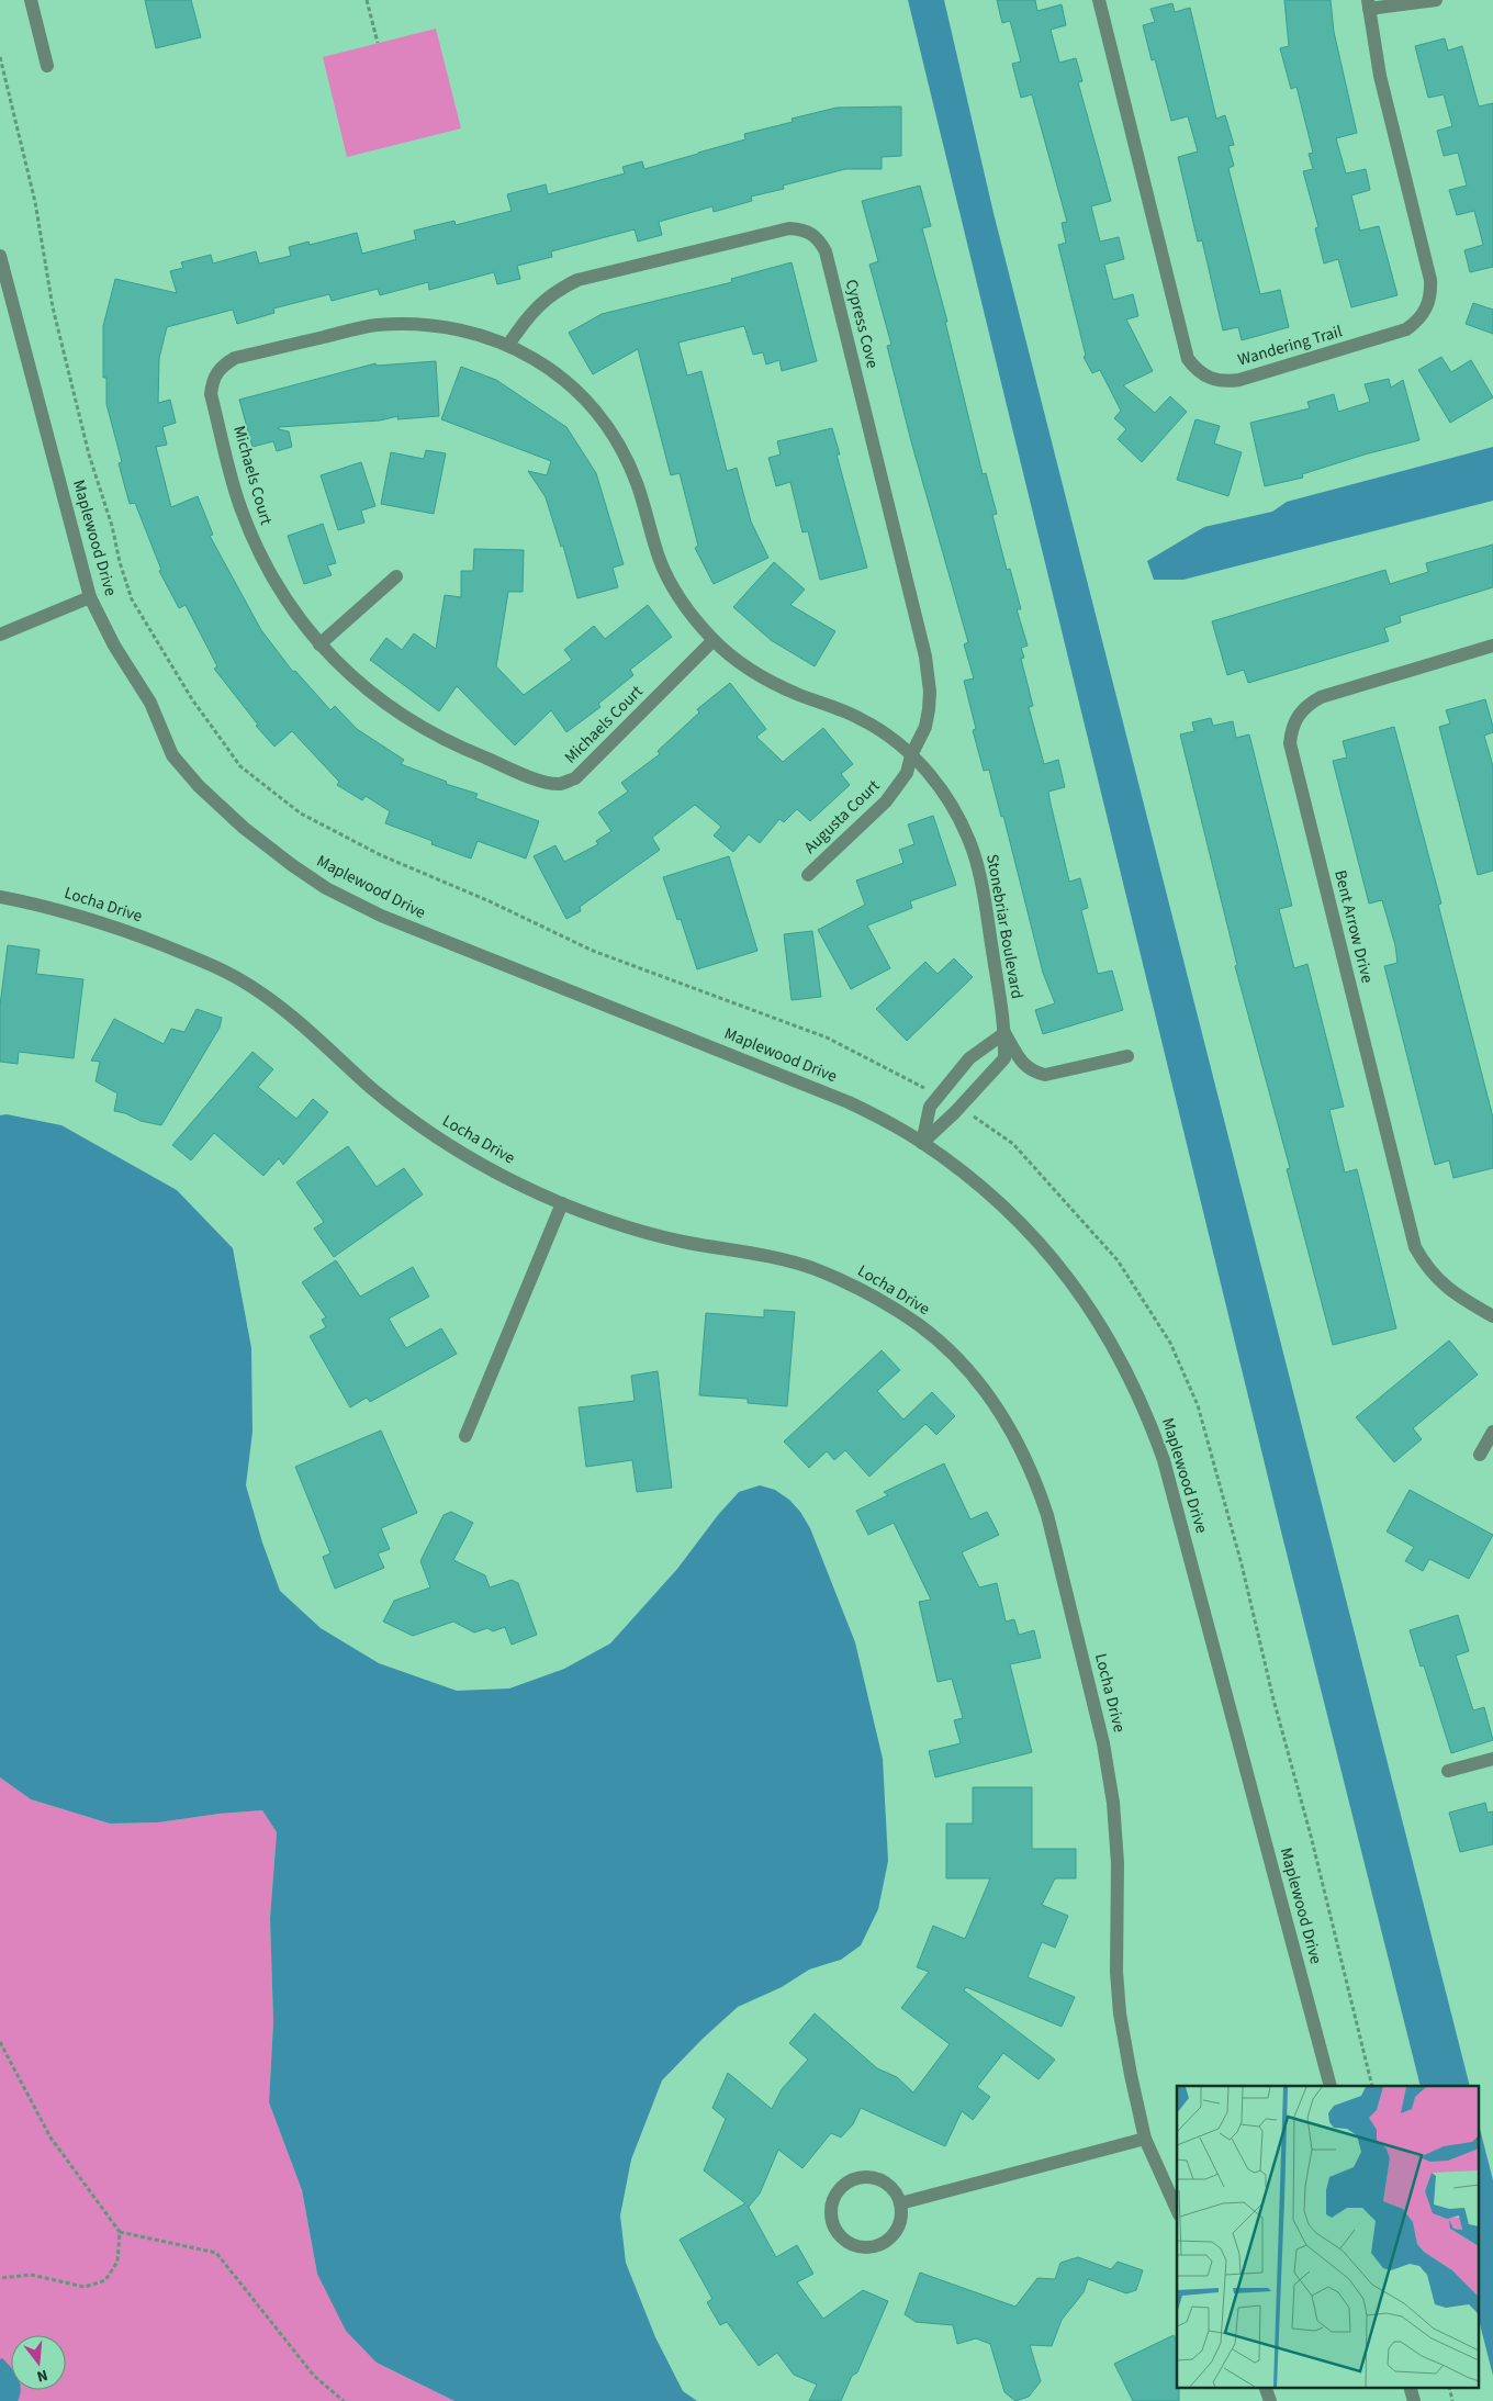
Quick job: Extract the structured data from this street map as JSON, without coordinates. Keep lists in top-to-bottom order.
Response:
{
  "streets": {
    "street": [
      "Cypress Cove",
      "Wandering Trail",
      "Michaels Court",
      "Maplewood Drive",
      "Augusta Court",
      "Locha Drive",
      "Stonebriar Boulevard",
      "Bent Arrow Drive"
    ]
  },
  "crossings": [
    ["Cypress Cove", "Michaels Court"],
    ["Cypress Cove", "Augusta Court"],
    ["Cypress Cove", "Stonebriar Boulevard"],
    ["Michaels Court", "Stonebriar Boulevard"],
    ["Maplewood Drive", "Stonebriar Boulevard"],
    ["Augusta Court", "Stonebriar Boulevard"]
  ],
  "north": "bottom"
}
